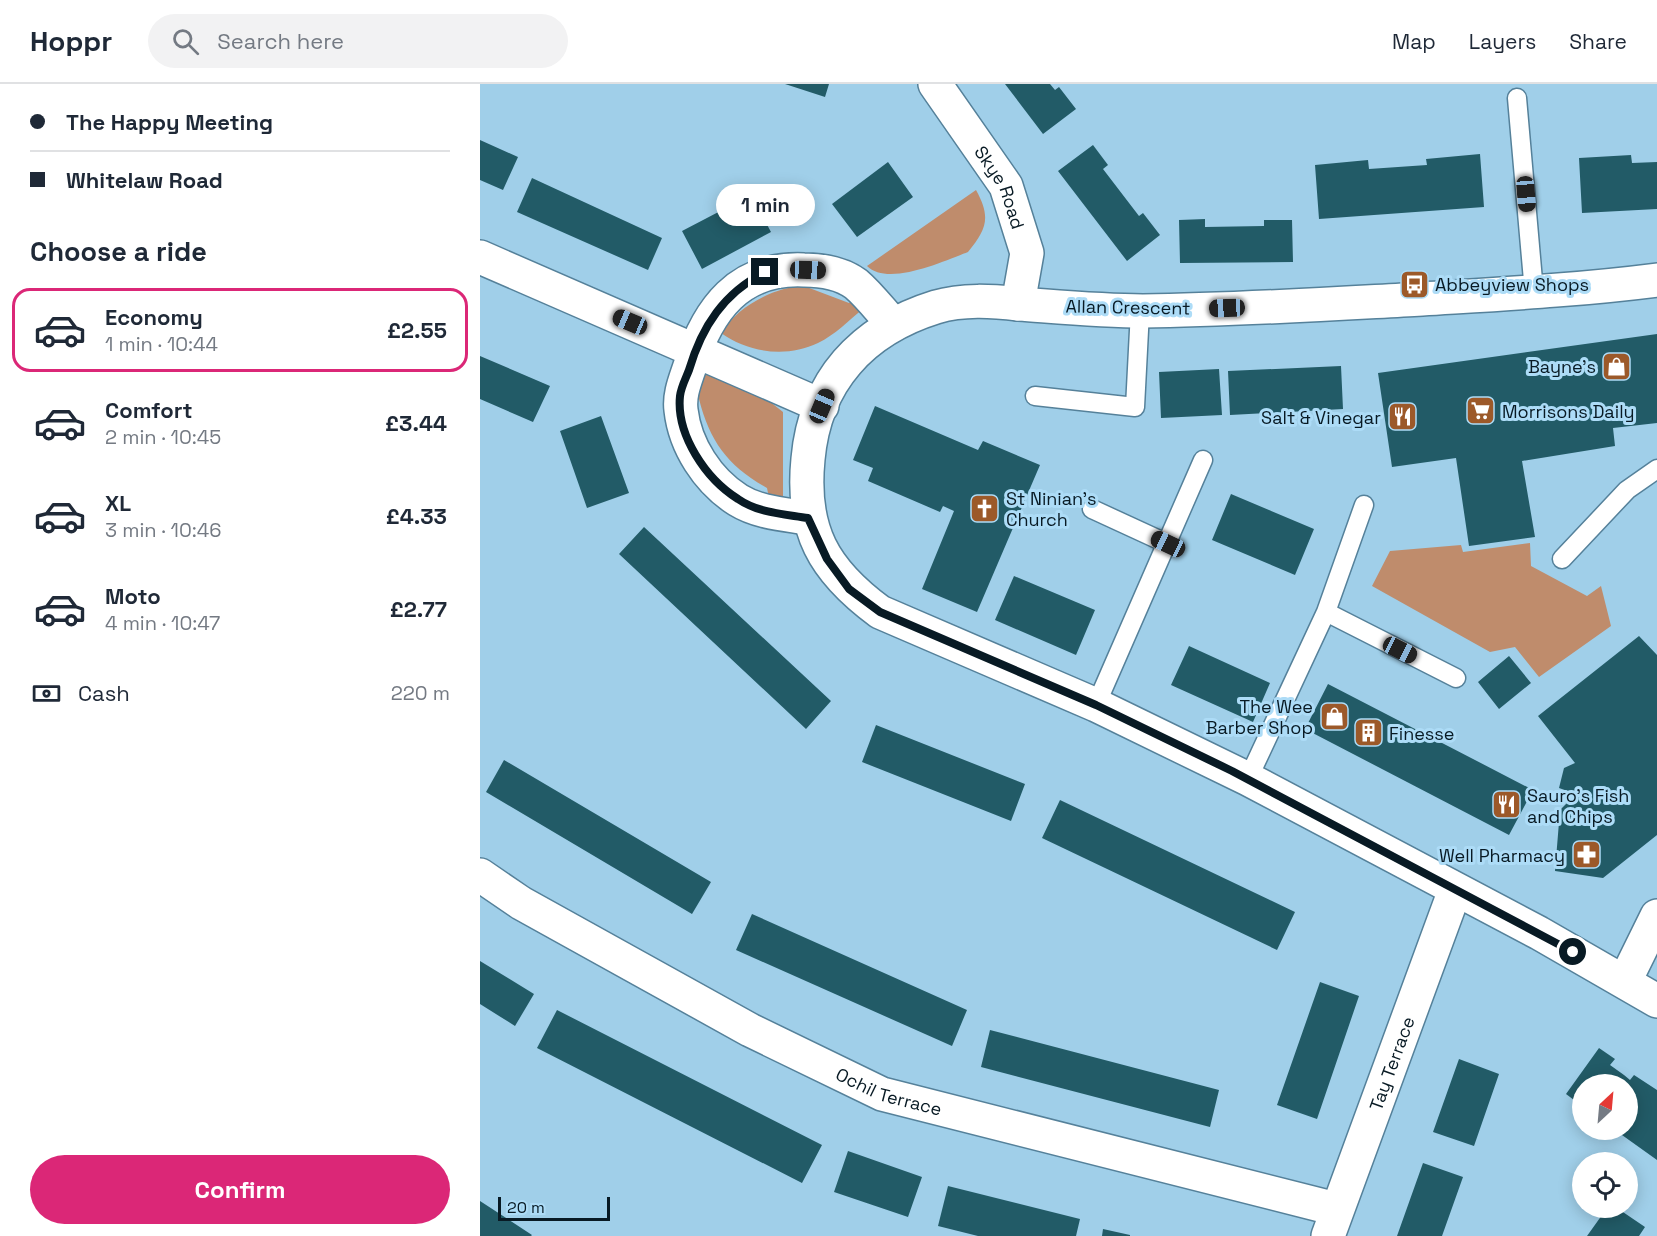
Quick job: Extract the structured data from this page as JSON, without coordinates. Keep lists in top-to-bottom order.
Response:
{
  "streets": {
    "street": [
      "Skye Road",
      "Allan Crescent",
      "Tay Terrace",
      "Ochil Terrace"
    ]
  },
  "crossings": [
    ["Skye Road", "Allan Crescent"],
    ["Tay Terrace", "Ochil Terrace"]
  ],
  "places": {
    "bus stop": ["Abbeyview Shops"],
    "shop": ["Bayne's", "The Wee Barber Shop"],
    "supermarket": ["Morrisons Daily"],
    "restaurant": ["Salt & Vinegar", "Sauro's Fish and Chips"],
    "church": ["St Ninian's Church"],
    "building": ["Finesse"],
    "pharmacy": ["Well Pharmacy"]
  },
  "scale_bar": "20 m",
  "north": "top right",
  "page": {
    "header": "Hoppr",
    "search": "Search here",
    "nav": ["Map", "Layers", "Share"],
    "banner": ["The Happy Meeting", "Whitelaw Road"],
    "bubble": "1 min",
    "heading": "Choose a ride",
    "list": [
      {
        "name": "Economy",
        "note": "1 min · 10:44",
        "value": "£2.55"
      },
      {
        "name": "Comfort",
        "note": "2 min · 10:45",
        "value": "£3.44"
      },
      {
        "name": "XL",
        "note": "3 min · 10:46",
        "value": "£4.33"
      },
      {
        "name": "Moto",
        "note": "4 min · 10:47",
        "value": "£2.77"
      }
    ],
    "pay": ["Cash", "220 m"],
    "buttons": "Confirm",
    "scale": "20 m"
  }
}
